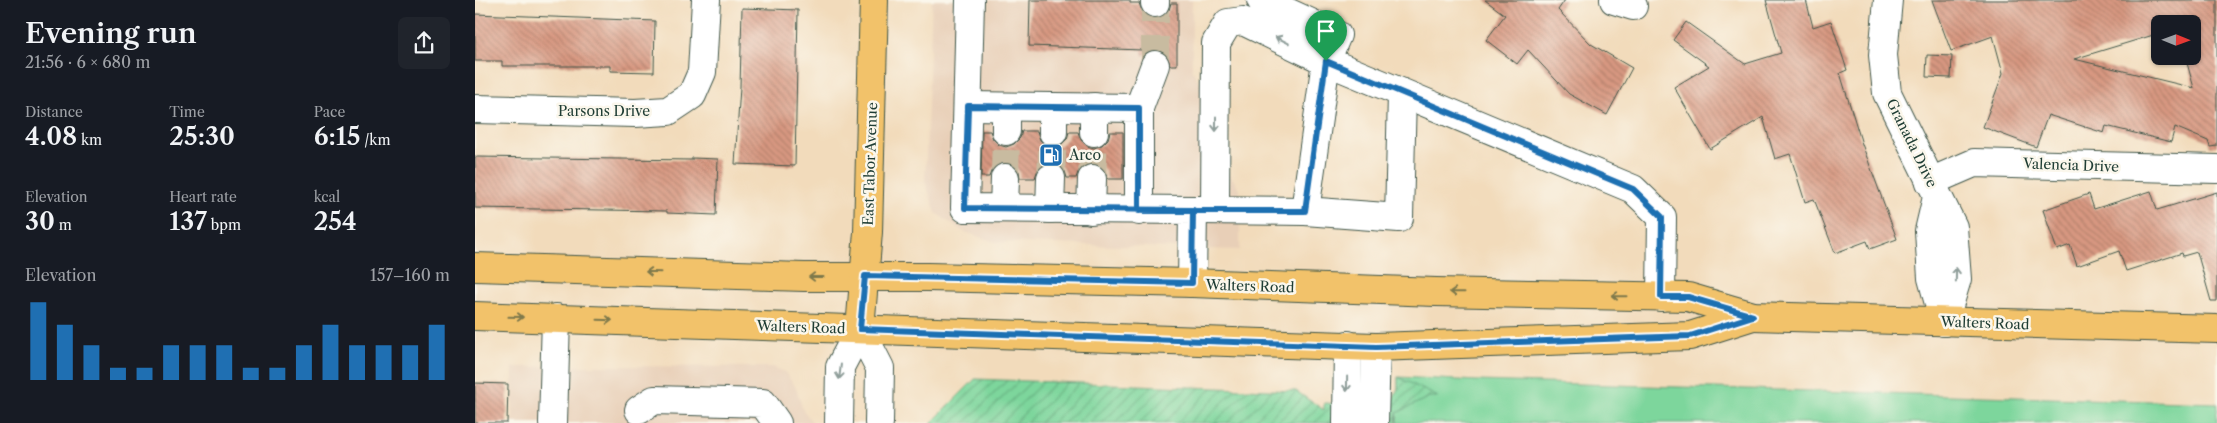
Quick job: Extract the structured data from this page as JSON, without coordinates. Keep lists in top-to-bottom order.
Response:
{
  "streets": {
    "main road": ["East Tabor Avenue", "Walters Road"],
    "street": ["Parsons Drive", "Granada Drive", "Valencia Drive"]
  },
  "crossings": [
    ["Granada Drive", "Valencia Drive"],
    ["Granada Drive", "Walters Road"],
    ["East Tabor Avenue", "Walters Road"]
  ],
  "places": {
    "fuel station": ["Arco"]
  },
  "north": "right",
  "page": {
    "heading": ["Evening run", "21:56 · 6 × 680 m"],
    "stats": [
      ["Distance", "4.08 km"],
      ["Time", "25:30"],
      ["Pace", "6:15 /km"],
      ["Elevation", "30 m"],
      ["Heart rate", "137 bpm"],
      ["kcal", "254"]
    ],
    "chart": ["Elevation", "157–160 m"]
  }
}
